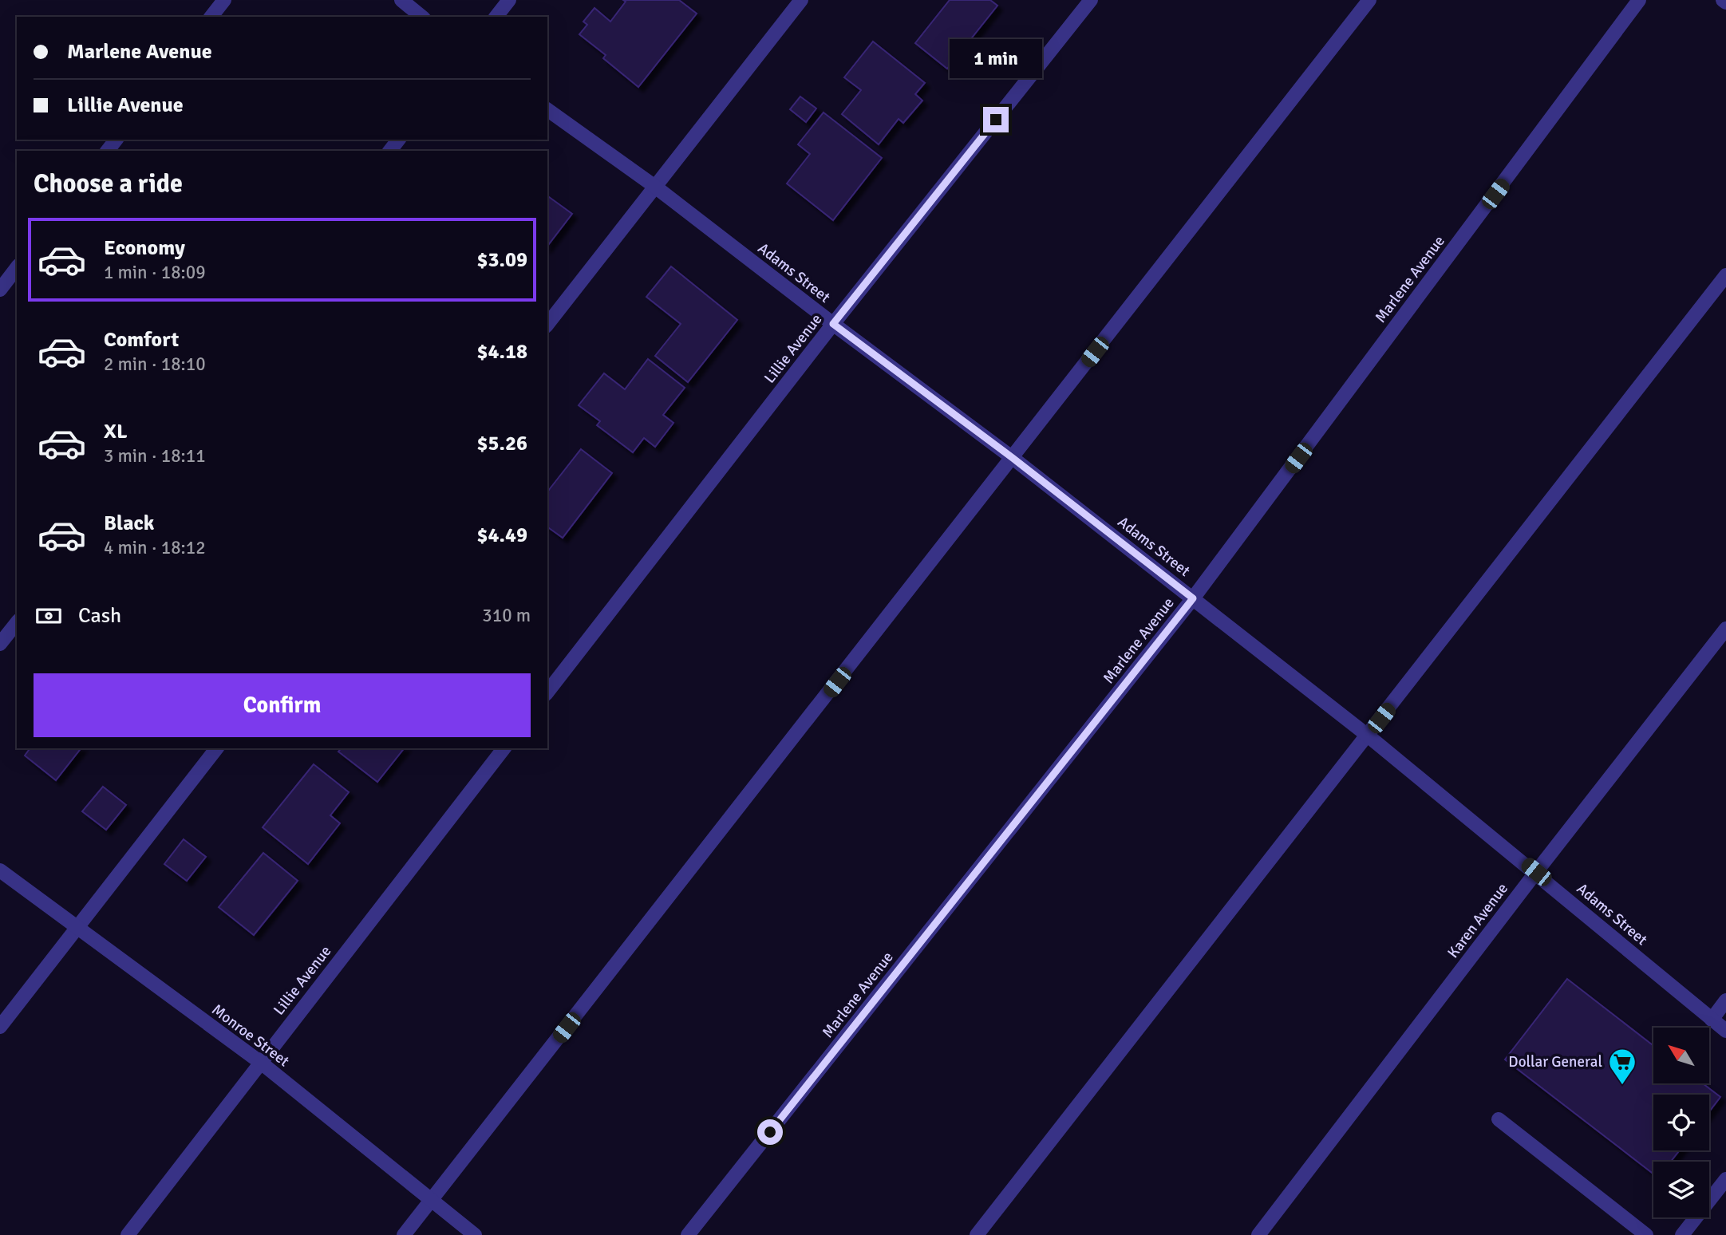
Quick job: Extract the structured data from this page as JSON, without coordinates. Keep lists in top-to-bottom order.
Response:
{
  "streets": {
    "street": [
      "Adams Street",
      "Marlene Avenue",
      "Lillie Avenue",
      "Karen Avenue",
      "Monroe Street"
    ]
  },
  "crossings": [
    ["Adams Street", "Marlene Avenue"],
    ["Adams Street", "Lillie Avenue"],
    ["Adams Street", "Karen Avenue"],
    ["Lillie Avenue", "Monroe Street"]
  ],
  "places": {
    "supermarket": ["Dollar General"]
  },
  "north": "top left",
  "page": {
    "banner": ["Marlene Avenue", "Lillie Avenue"],
    "bubble": "1 min",
    "heading": "Choose a ride",
    "list": [
      {
        "name": "Economy",
        "note": "1 min · 18:09",
        "value": "$3.09"
      },
      {
        "name": "Comfort",
        "note": "2 min · 18:10",
        "value": "$4.18"
      },
      {
        "name": "XL",
        "note": "3 min · 18:11",
        "value": "$5.26"
      },
      {
        "name": "Black",
        "note": "4 min · 18:12",
        "value": "$4.49"
      }
    ],
    "pay": ["Cash", "310 m"],
    "buttons": "Confirm"
  }
}
